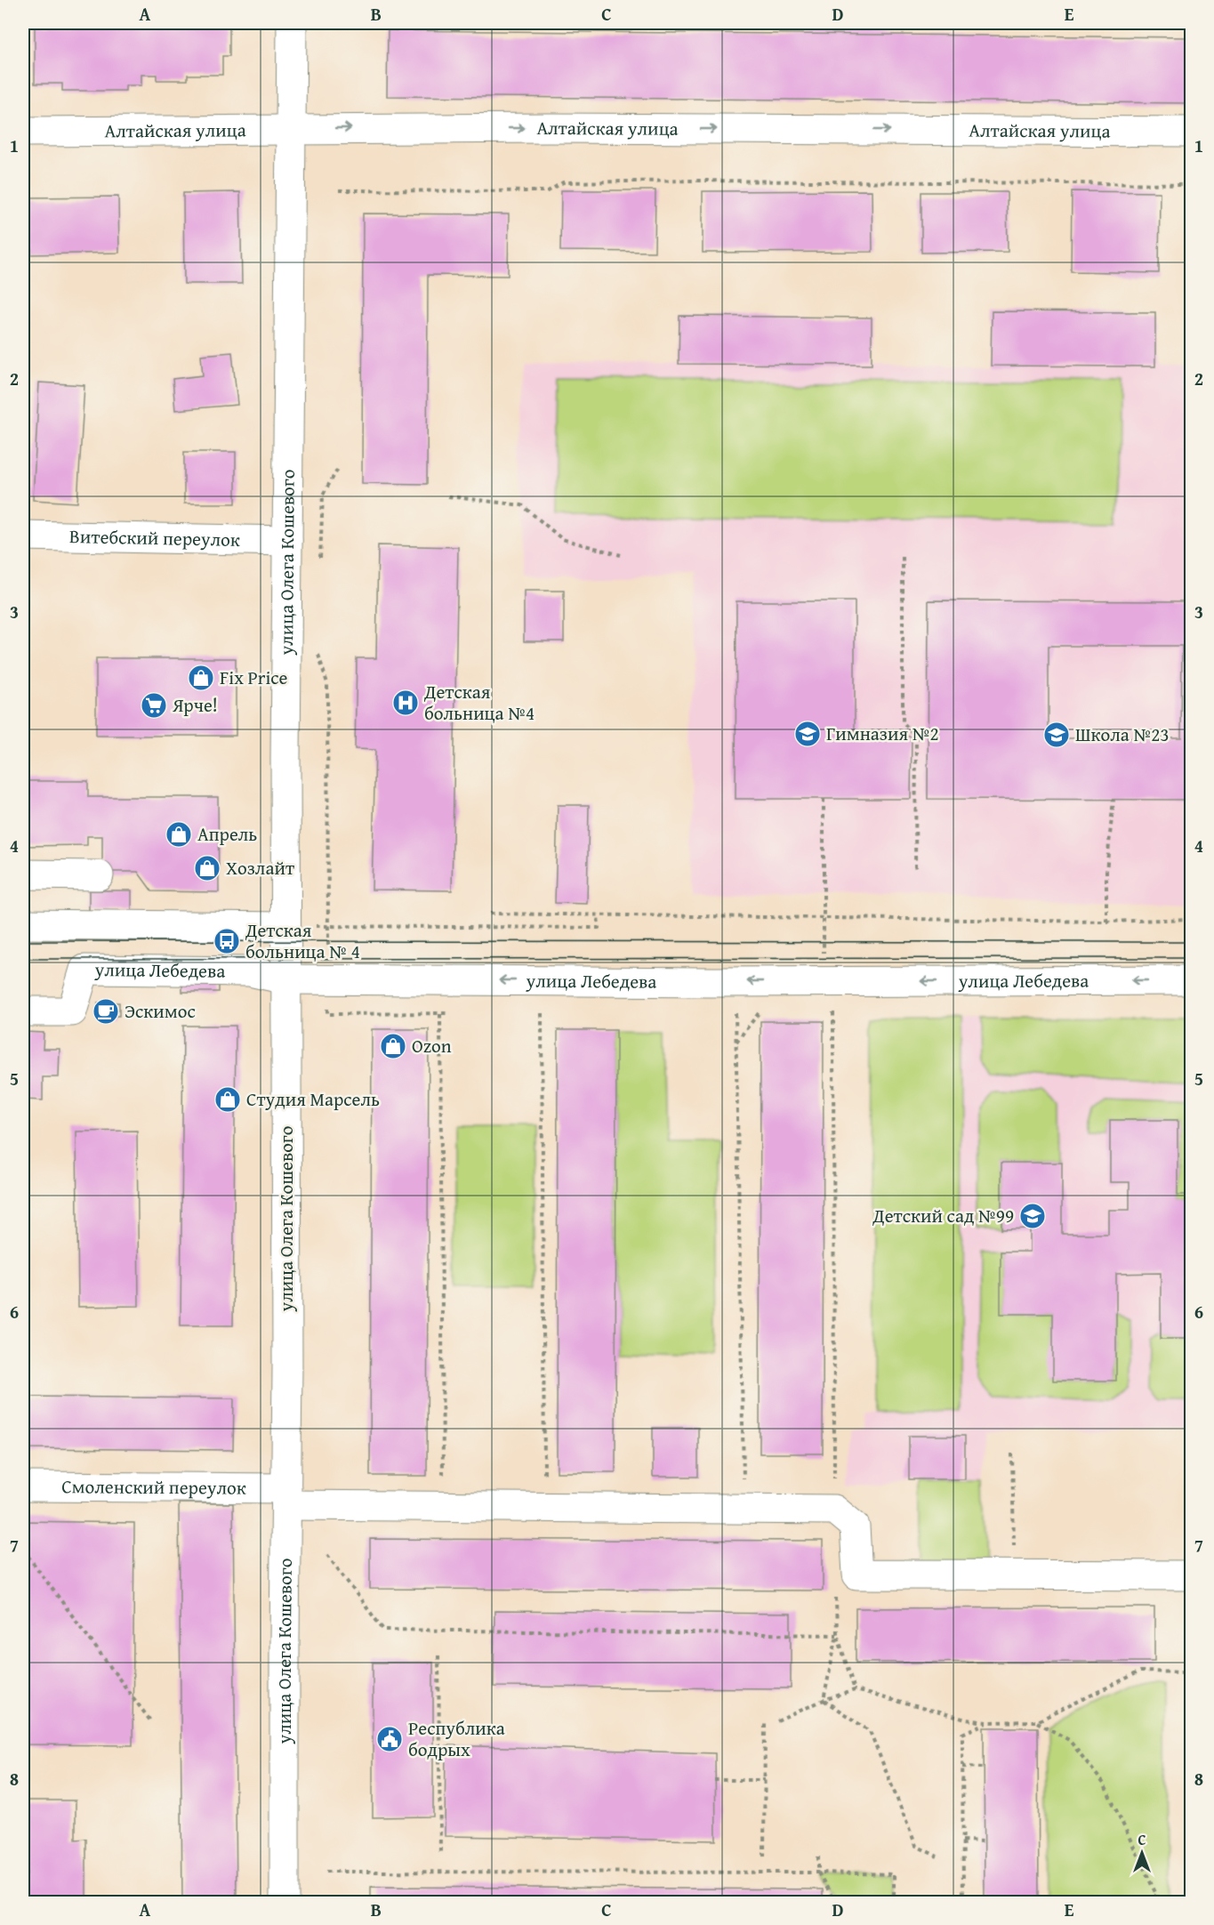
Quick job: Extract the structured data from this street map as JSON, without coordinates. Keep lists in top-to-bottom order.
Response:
{
  "streets": {
    "street": [
      "Алтайская улица",
      "Витебский переулок",
      "улица Олега Кошевого",
      "улица Лебедева",
      "Смоленский переулок"
    ]
  },
  "crossings": [
    ["Алтайская улица", "улица Олега Кошевого"],
    ["Витебский переулок", "улица Олега Кошевого"],
    ["улица Олега Кошевого", "улица Лебедева"],
    ["улица Олега Кошевого", "Смоленский переулок"]
  ],
  "one_way": ["Алтайская улица", "улица Лебедева"],
  "places": {
    "shop": [
      "Fix Price",
      "Апрель",
      "Хозлайт",
      "Ozon",
      "Студия Марсель"
    ],
    "hospital": ["Детская больница №4"],
    "supermarket": ["Ярче!"],
    "school or university": ["Гимназия №2", "Школа №23", "Детский сад №99"],
    "bus stop": ["Детская больница № 4"],
    "cafe": ["Эскимос"],
    "public building": ["Республика бодрых"]
  },
  "north": "top",
  "grid": {
    "columns": [
      "A",
      "B",
      "C",
      "D",
      "E"
    ],
    "rows": [
      "1",
      "2",
      "3",
      "4",
      "5",
      "6",
      "7",
      "8"
    ]
  }
}
